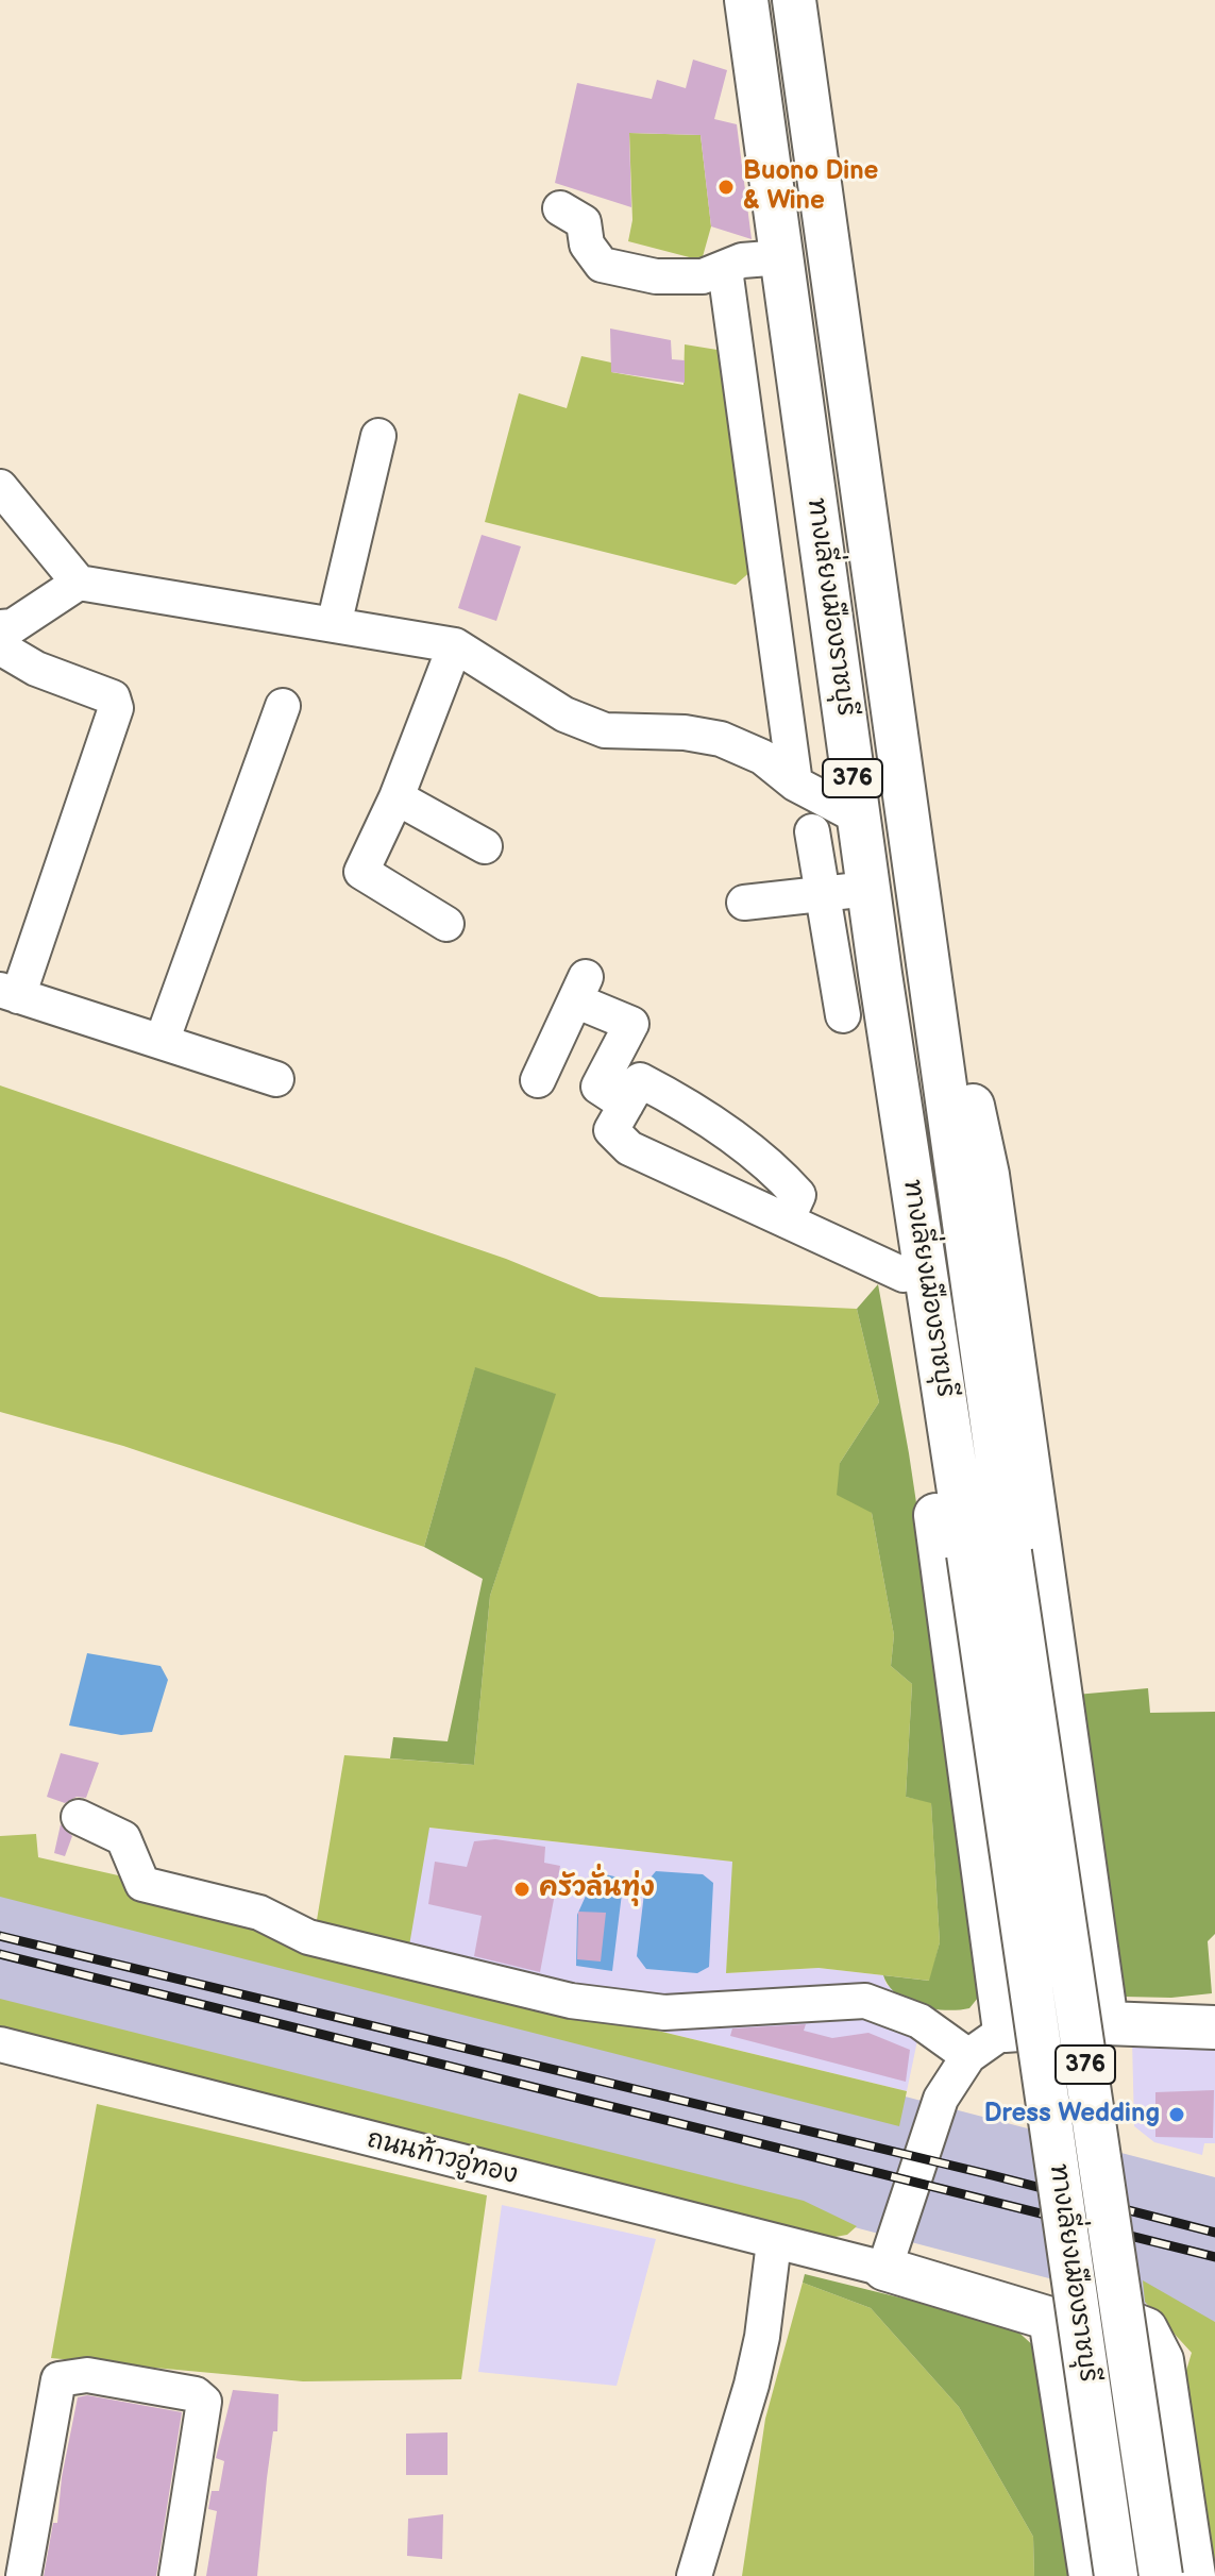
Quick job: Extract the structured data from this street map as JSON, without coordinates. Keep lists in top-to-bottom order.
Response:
{
  "streets": {
    "main road": ["ทางเลี่ยงเมืองราชบุรี", "376"],
    "street": ["ถนนท้าวอู่ทอง"]
  },
  "places": ["Buono Dine & Wine", "ครัวลั่นทุ่ง", "Dress Wedding"]
}
